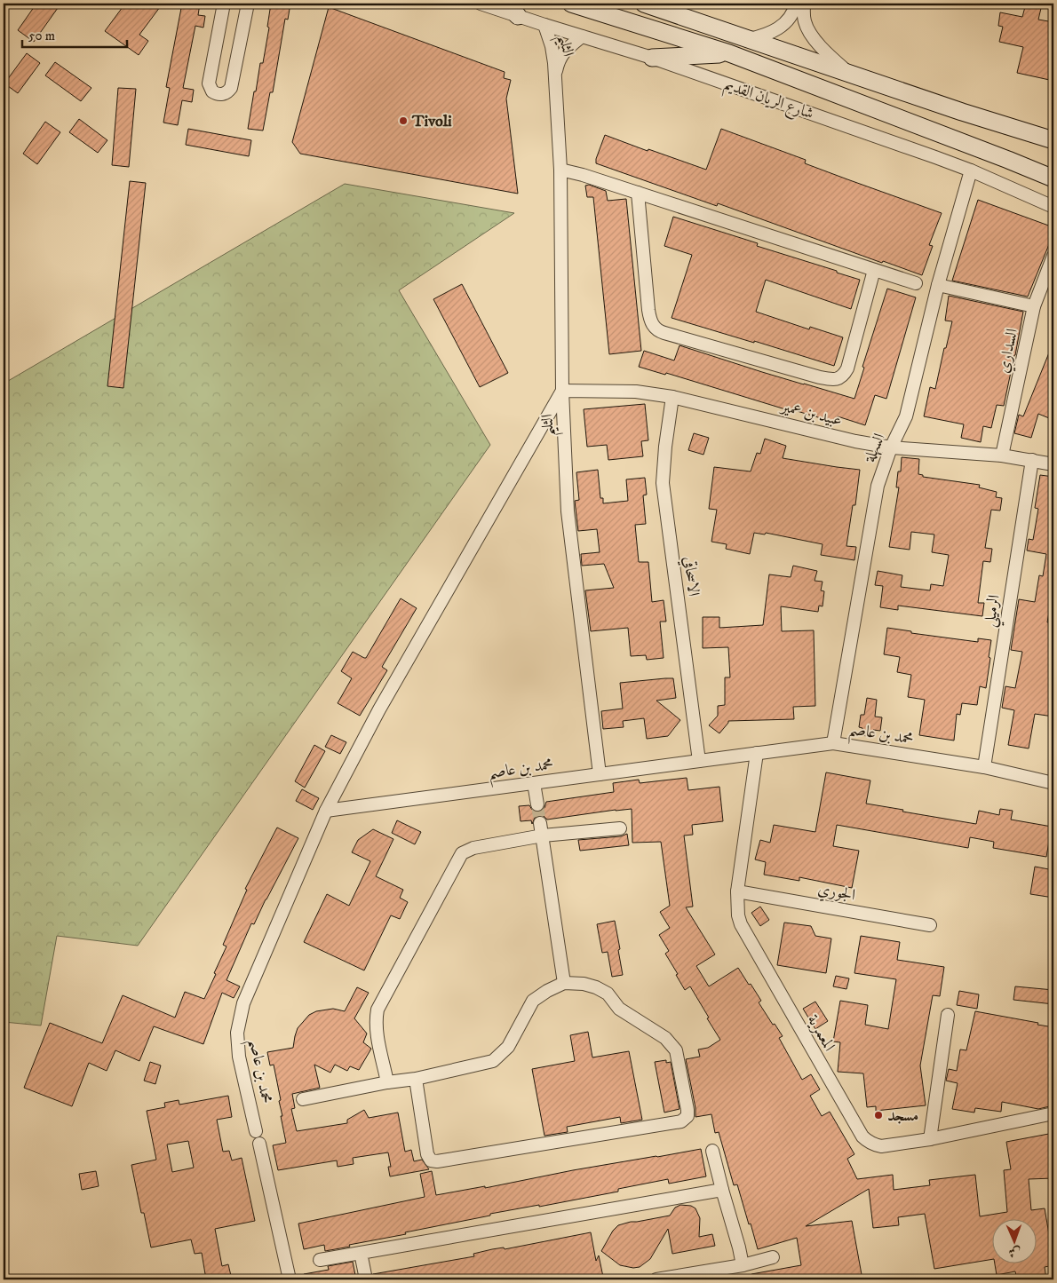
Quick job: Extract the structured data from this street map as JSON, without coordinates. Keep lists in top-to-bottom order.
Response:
{
  "streets": {
    "street": [
      "الثليم",
      "شارع الريان القديم",
      "السداري",
      "عبيد بن عمير",
      "السهلة",
      "الاسحاقي",
      "الرميلي",
      "محمد بن عاصم",
      "الجوري",
      "المعمرية"
    ]
  },
  "crossings": [
    ["الثليم", "شارع الريان القديم"],
    ["الثليم", "عبيد بن عمير"],
    ["الثليم", "محمد بن عاصم"],
    ["شارع الريان القديم", "السهلة"],
    ["السداري", "عبيد بن عمير"],
    ["عبيد بن عمير", "السهلة"],
    ["عبيد بن عمير", "الاسحاقي"],
    ["عبيد بن عمير", "الرميلي"],
    ["السهلة", "محمد بن عاصم"],
    ["الاسحاقي", "محمد بن عاصم"],
    ["الرميلي", "محمد بن عاصم"],
    ["محمد بن عاصم", "المعمرية"],
    ["الجوري", "المعمرية"]
  ],
  "places": ["Tivoli", "مسجد"],
  "scale_bar": "50 m",
  "north": "bottom"
}
